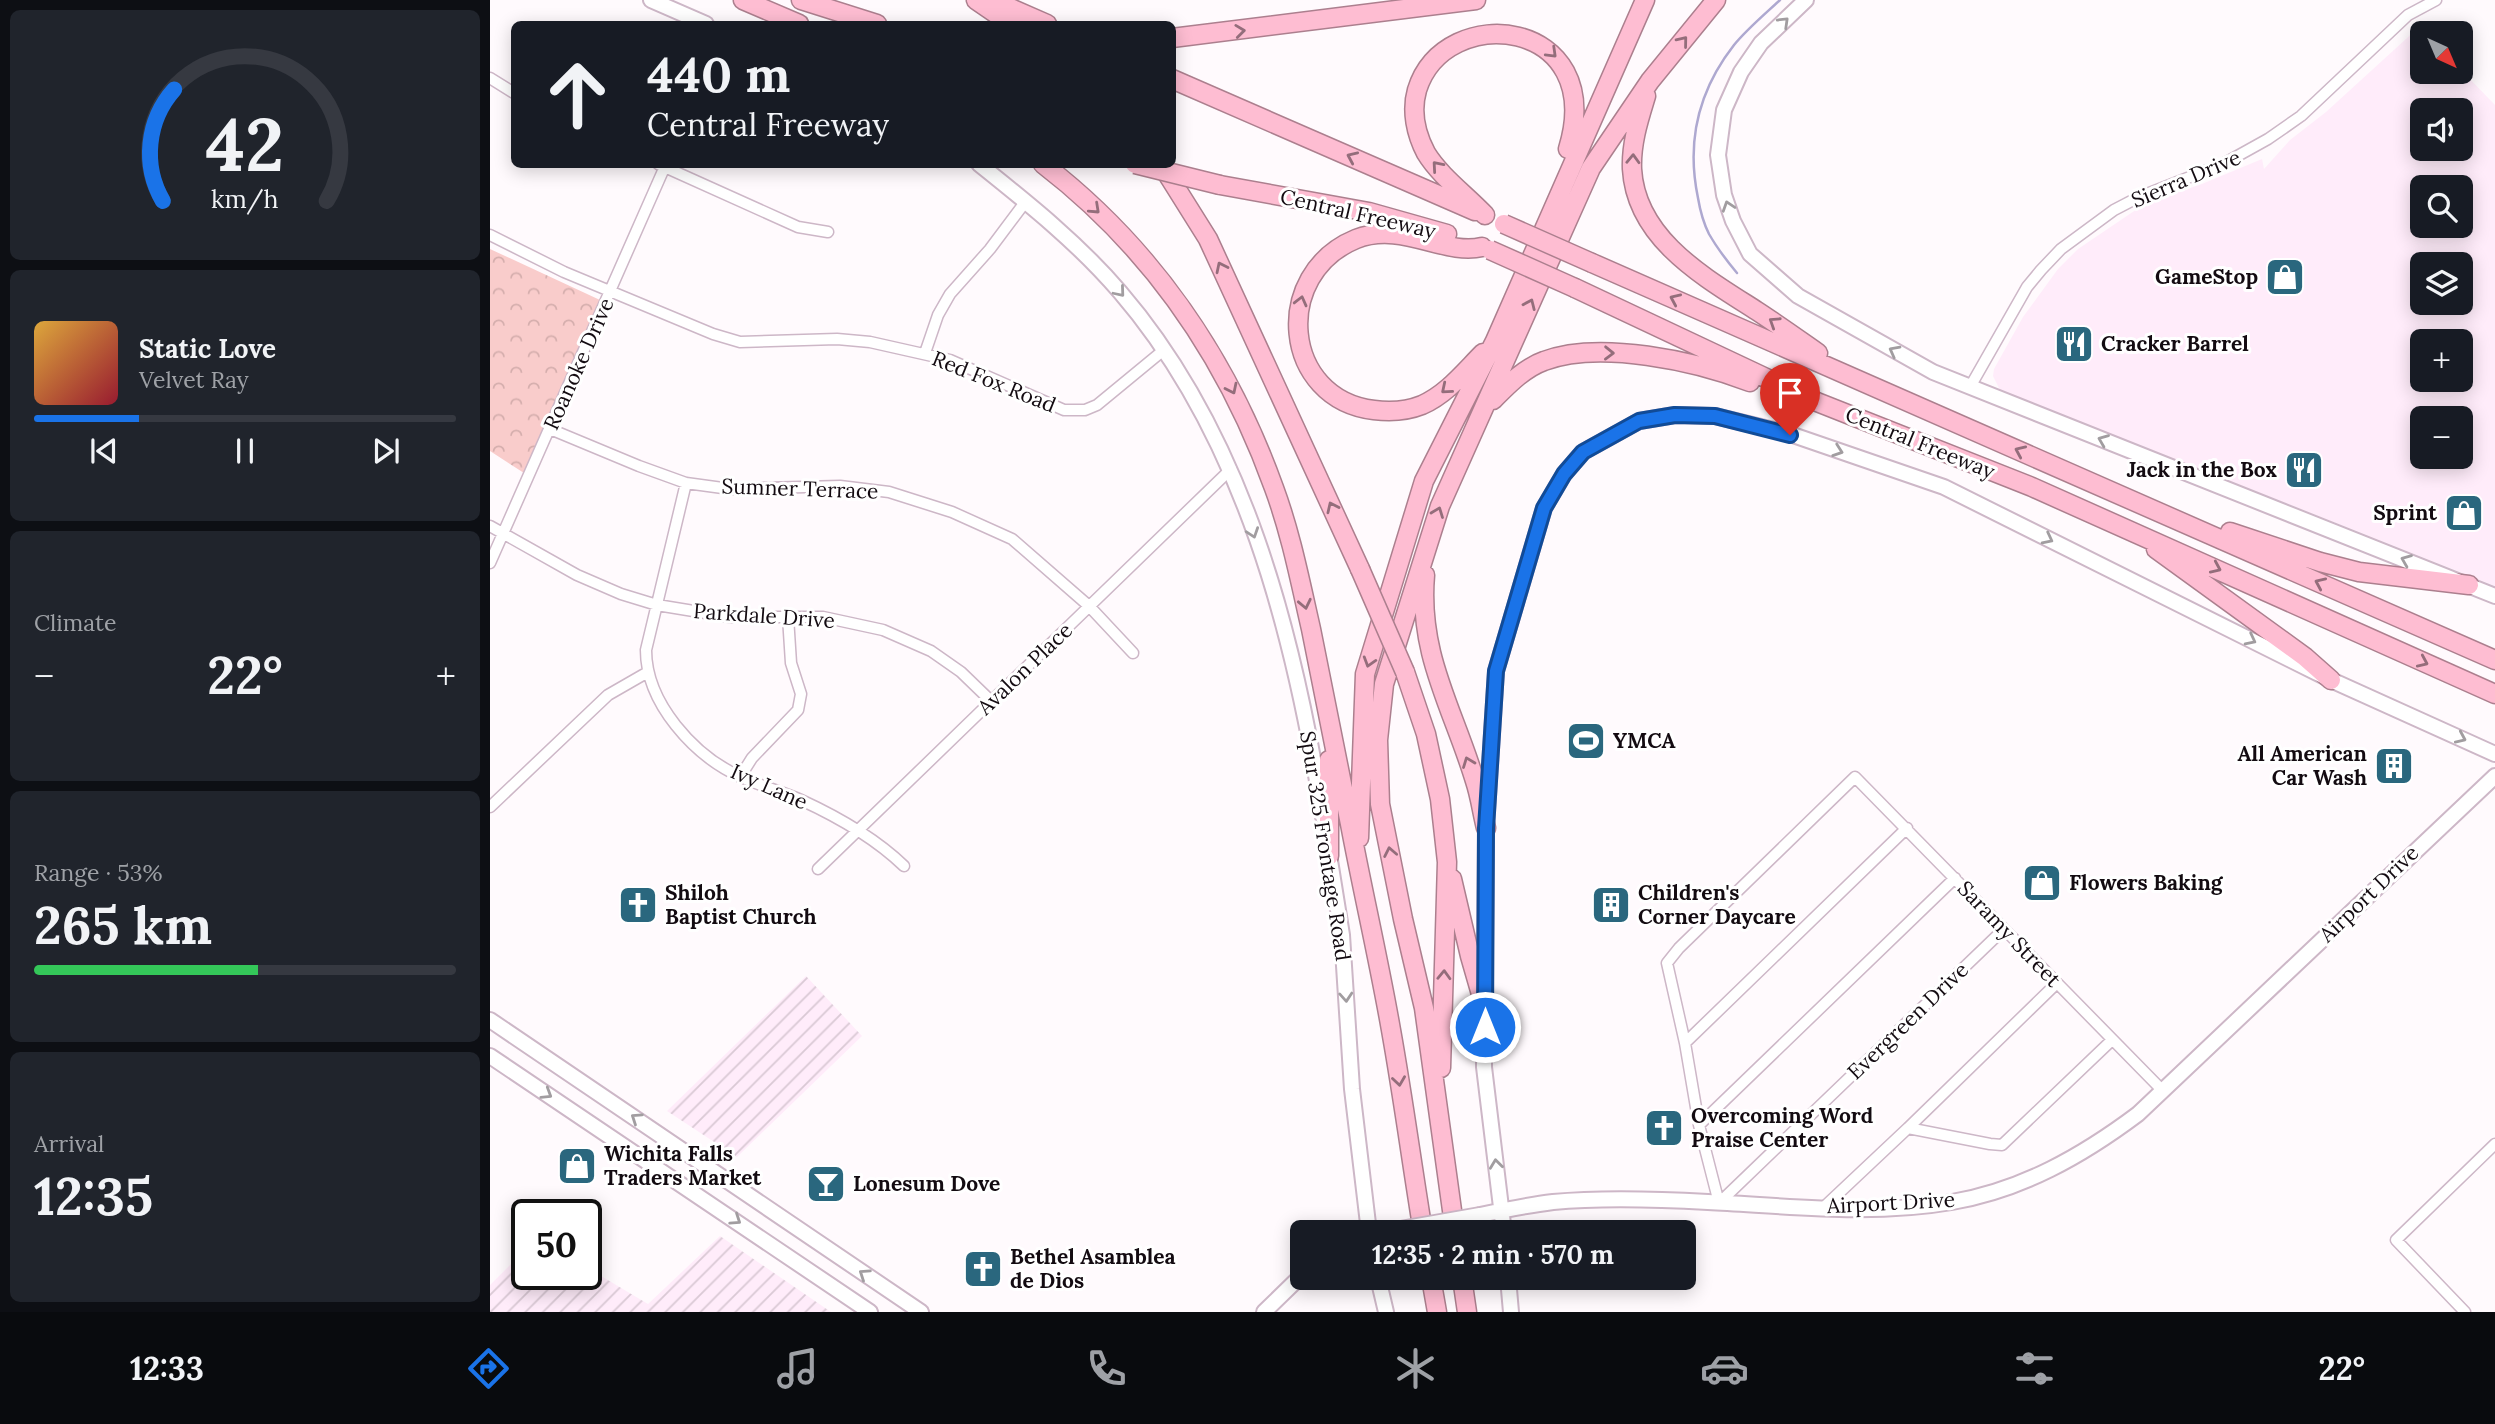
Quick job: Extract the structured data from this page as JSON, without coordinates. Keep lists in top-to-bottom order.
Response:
{
  "streets": {
    "highway": ["Central Freeway"],
    "main road": ["Spur 325 Frontage Road", "Airport Drive"],
    "street": [
      "Sierra Drive",
      "Roanoke Drive",
      "Red Fox Road",
      "Sumner Terrace",
      "Parkdale Drive",
      "Avalon Place",
      "Ivy Lane",
      "Saramy Street",
      "Evergreen Drive"
    ]
  },
  "crossings": [
    ["Roanoke Drive", "Red Fox Road"],
    ["Roanoke Drive", "Sumner Terrace"],
    ["Roanoke Drive", "Parkdale Drive"],
    ["Sumner Terrace", "Avalon Place"],
    ["Sumner Terrace", "Ivy Lane"],
    ["Parkdale Drive", "Avalon Place"],
    ["Parkdale Drive", "Ivy Lane"],
    ["Avalon Place", "Ivy Lane"],
    ["Avalon Place", "Spur 325 Frontage Road"],
    ["Airport Drive", "Saramy Street"],
    ["Airport Drive", "Evergreen Drive"],
    ["Saramy Street", "Evergreen Drive"]
  ],
  "one_way": ["Spur 325 Frontage Road"],
  "places": {
    "shop": [
      "GameStop",
      "Sprint",
      "Flowers Baking",
      "Wichita Falls Traders Market"
    ],
    "restaurant": ["Cracker Barrel", "Jack in the Box"],
    "sports": ["YMCA"],
    "building": ["All American Car Wash", "Children's Corner Daycare"],
    "church": ["Shiloh Baptist Church", "Overcoming Word Praise Center", "Bethel Asamblea de Dios"],
    "bar": ["Lonesum Dove"]
  },
  "north": "bottom right",
  "page": {
    "map_buttons": ["+", "−"],
    "turn": ["440 m", "Central Freeway"],
    "song": ["Static Love", "Velvet Ray"],
    "tile": [
      "Climate",
      ["Range · 53%", "265 km"],
      ["Arrival", "12:35"]
    ],
    "heat": ["−", "22°", "+"],
    "limit": "50",
    "trip": "12:35 · 2 min · 570 m",
    "tabs": ["12:33", "22°"],
    "gauge": ["42", "km/h"]
  }
}
